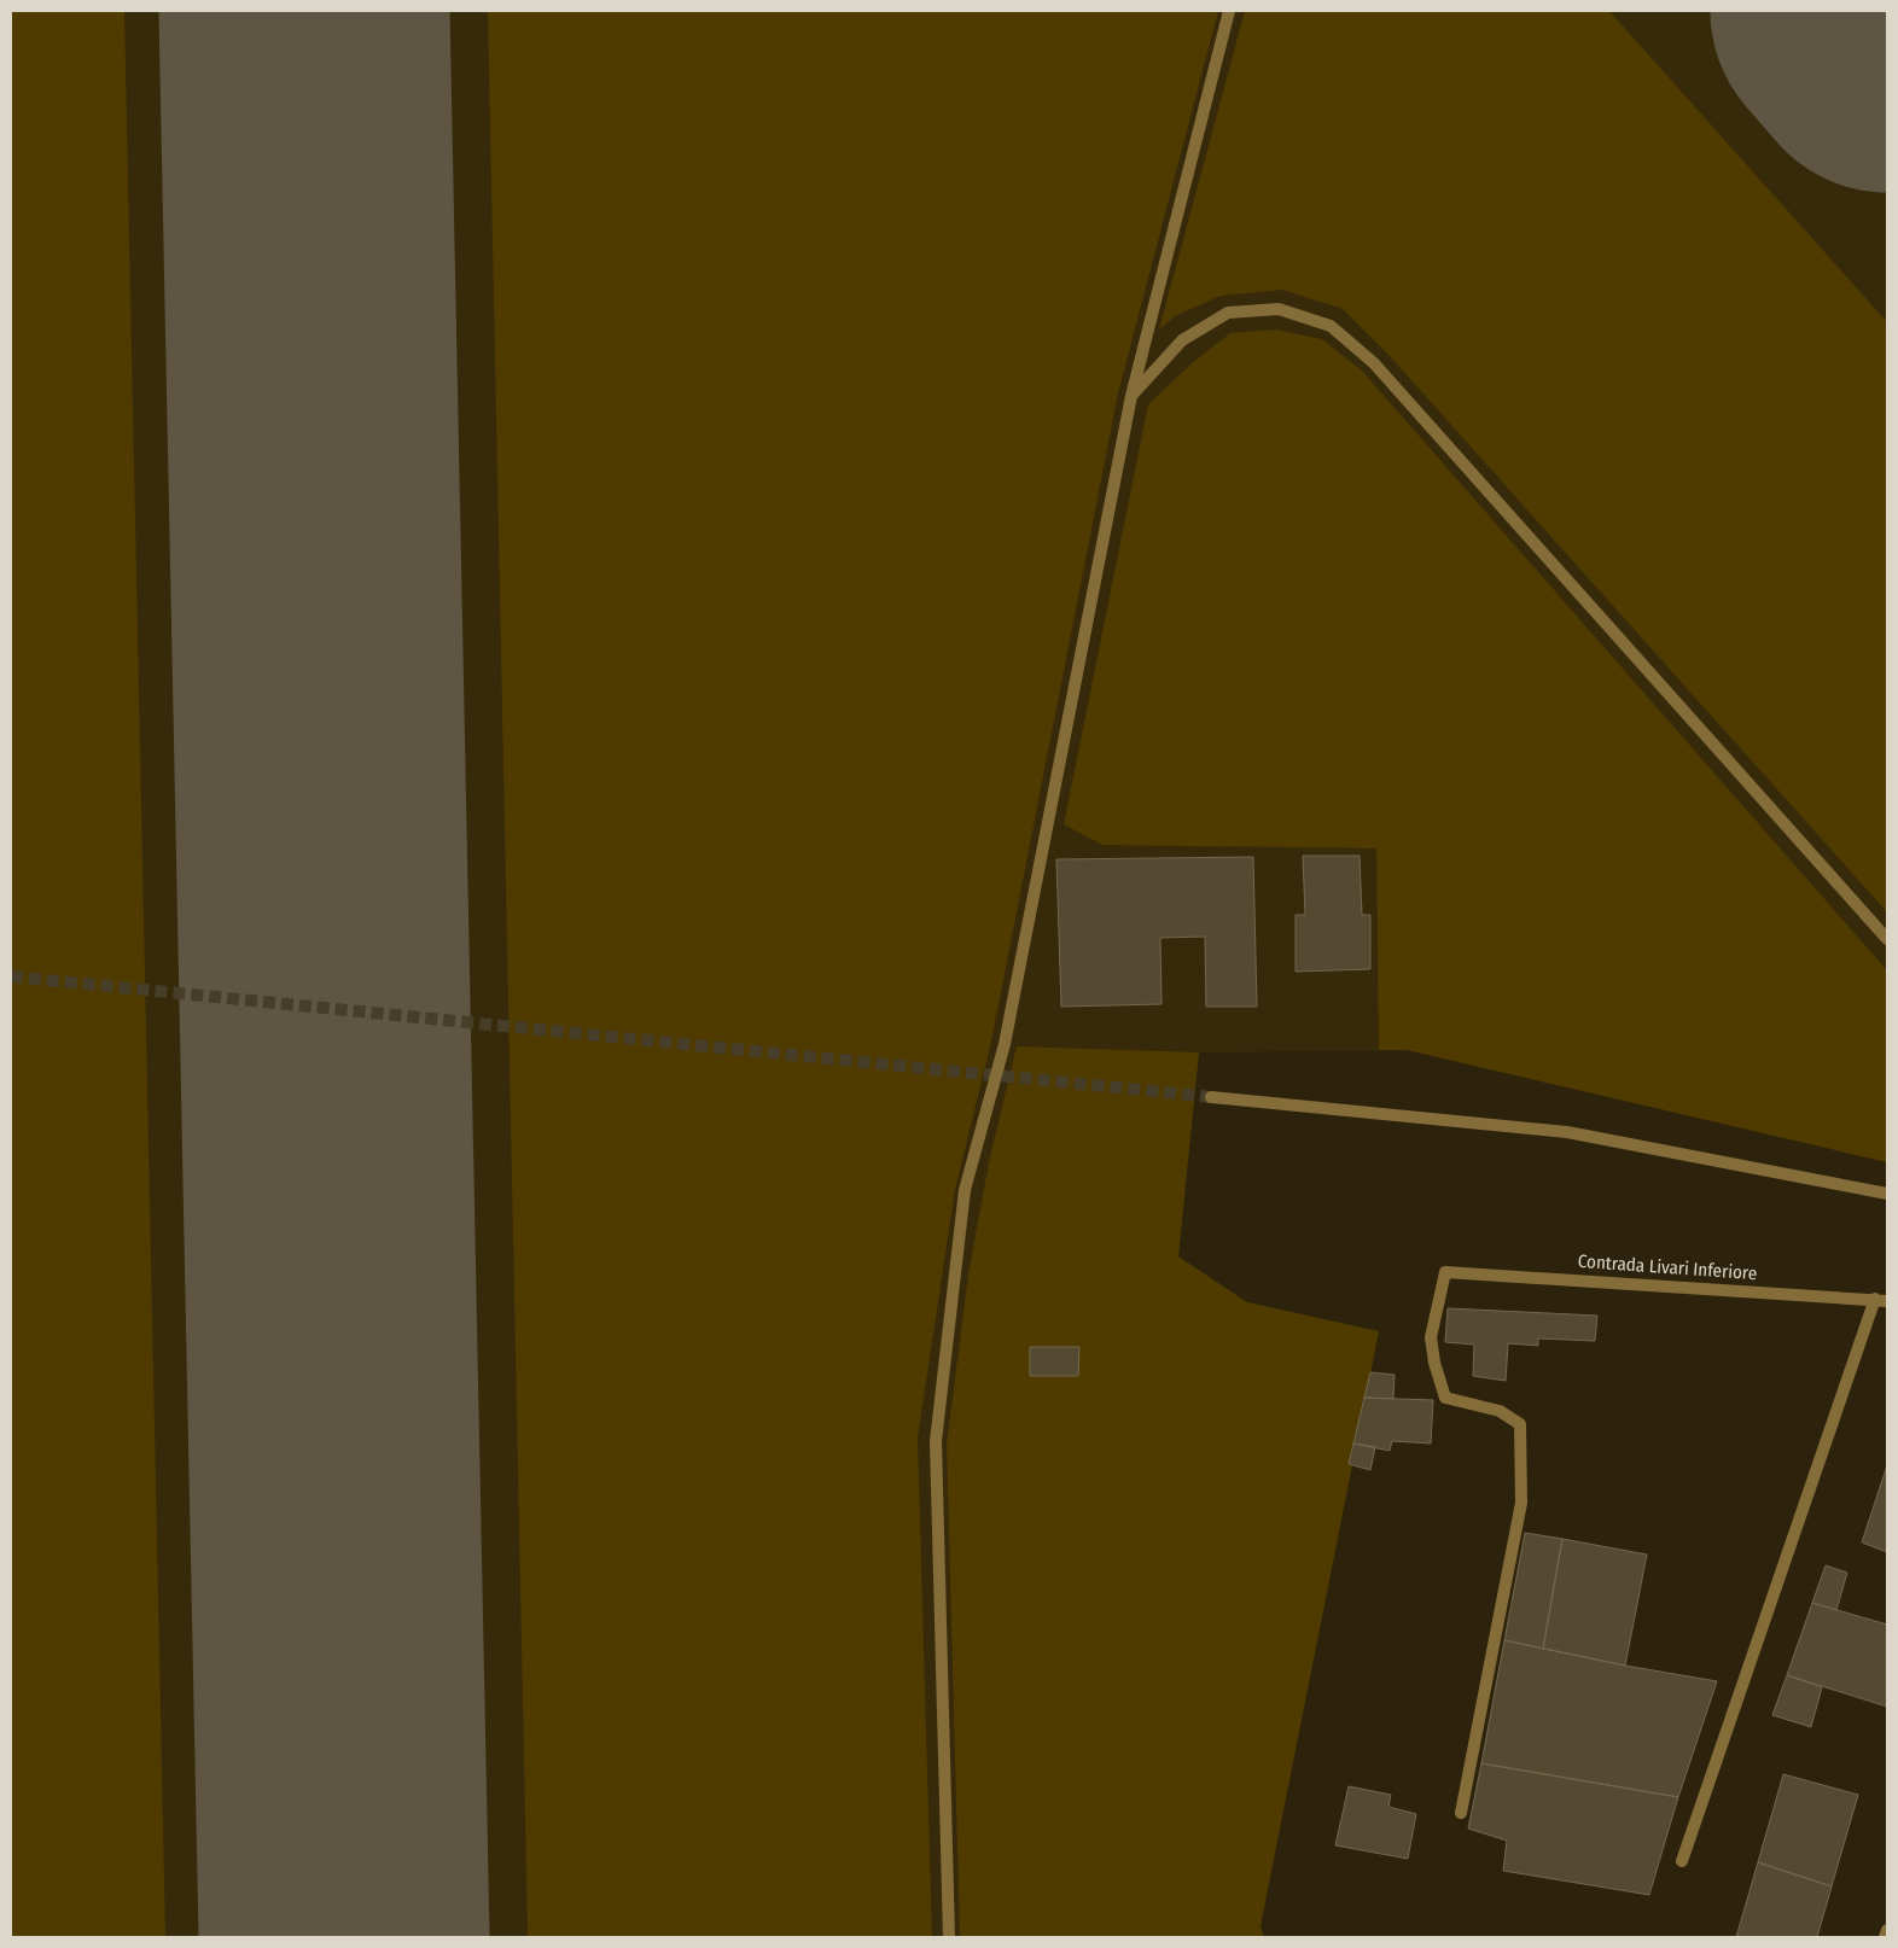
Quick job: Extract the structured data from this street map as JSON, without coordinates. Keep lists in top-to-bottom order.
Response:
{
  "streets": {
    "street": ["Contrada Livari Inferiore"]
  }
}
